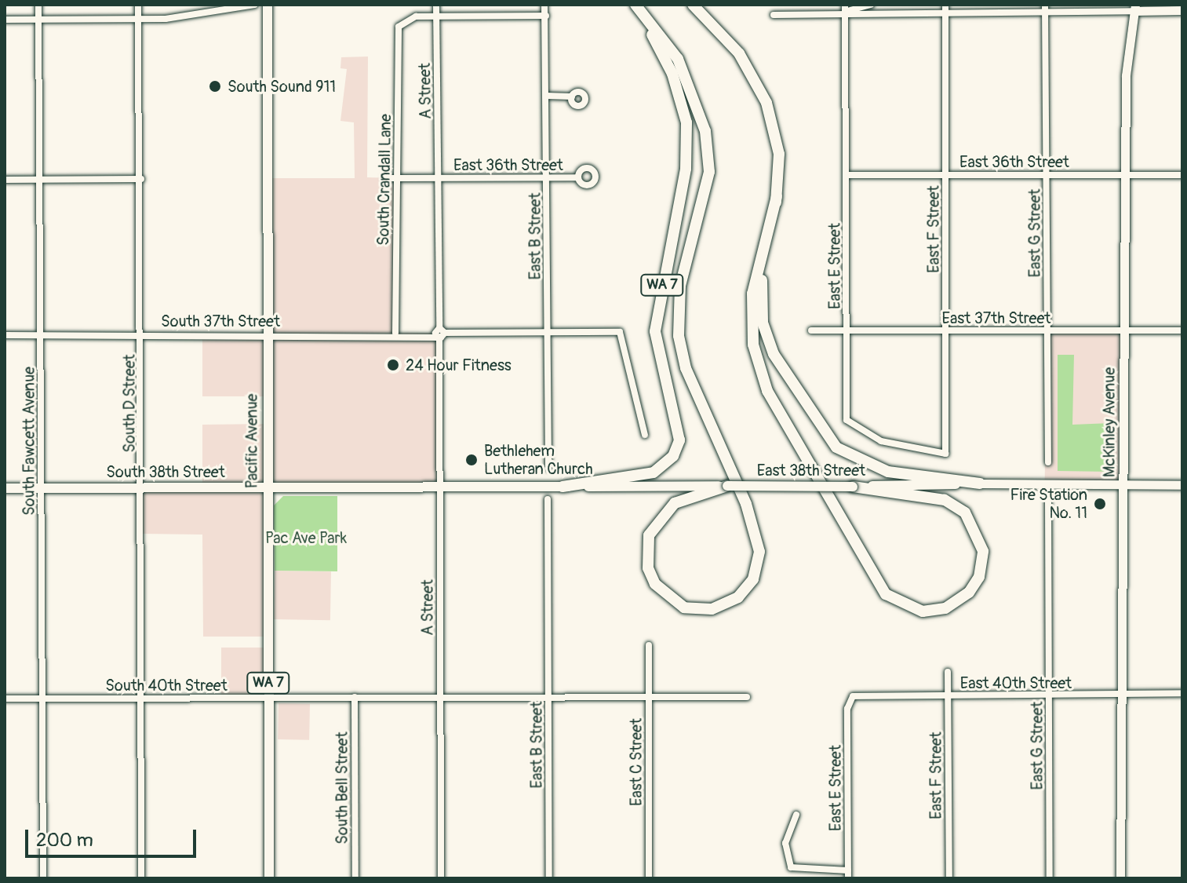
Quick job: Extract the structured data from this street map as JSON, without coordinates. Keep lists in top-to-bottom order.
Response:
{
  "streets": {
    "highway": ["WA 7"],
    "main road": [
      "McKinley Avenue",
      "Pacific Avenue",
      "East 38th Street",
      "South 38th Street"
    ],
    "street": [
      "A Street",
      "East 36th Street",
      "South Crandall Lane",
      "East F Street",
      "East G Street",
      "East B Street",
      "East E Street",
      "East 37th Street",
      "South 37th Street",
      "South D Street",
      "South Fawcett Avenue",
      "East 40th Street",
      "South 40th Street",
      "East C Street",
      "South Bell Street"
    ]
  },
  "crossings": [
    ["A Street", "East 36th Street"],
    ["A Street", "South Crandall Lane"],
    ["A Street", "South 37th Street"],
    ["A Street", "East 38th Street"],
    ["A Street", "South 38th Street"],
    ["A Street", "South 40th Street"],
    ["East 36th Street", "South Crandall Lane"],
    ["East 36th Street", "East F Street"],
    ["East 36th Street", "East G Street"],
    ["East 36th Street", "East B Street"],
    ["East 36th Street", "East E Street"],
    ["East 36th Street", "McKinley Avenue"],
    ["South Crandall Lane", "South 37th Street"],
    ["East F Street", "East E Street"],
    ["East F Street", "East 37th Street"],
    ["East F Street", "East 40th Street"],
    ["East G Street", "East 37th Street"],
    ["East G Street", "East 40th Street"],
    ["East E Street", "East 37th Street"],
    ["East E Street", "East 40th Street"],
    ["WA 7", "East 38th Street"],
    ["East 37th Street", "McKinley Avenue"],
    ["South 37th Street", "South D Street"],
    ["South 37th Street", "South Fawcett Avenue"],
    ["South 37th Street", "Pacific Avenue"],
    ["South D Street", "South 38th Street"],
    ["South D Street", "South 40th Street"],
    ["McKinley Avenue", "East 38th Street"],
    ["McKinley Avenue", "East 40th Street"],
    ["South Fawcett Avenue", "South 38th Street"],
    ["South Fawcett Avenue", "South 40th Street"],
    ["Pacific Avenue", "South 38th Street"],
    ["Pacific Avenue", "South 40th Street"],
    ["East 38th Street", "South 38th Street"],
    ["South 40th Street", "South Bell Street"]
  ],
  "parks": ["Pac Ave Park"],
  "places": [
    "South Sound 911",
    "24 Hour Fitness",
    "Bethlehem Lutheran Church",
    "Fire Station No. 11"
  ],
  "scale_bar": "200 m"
}
